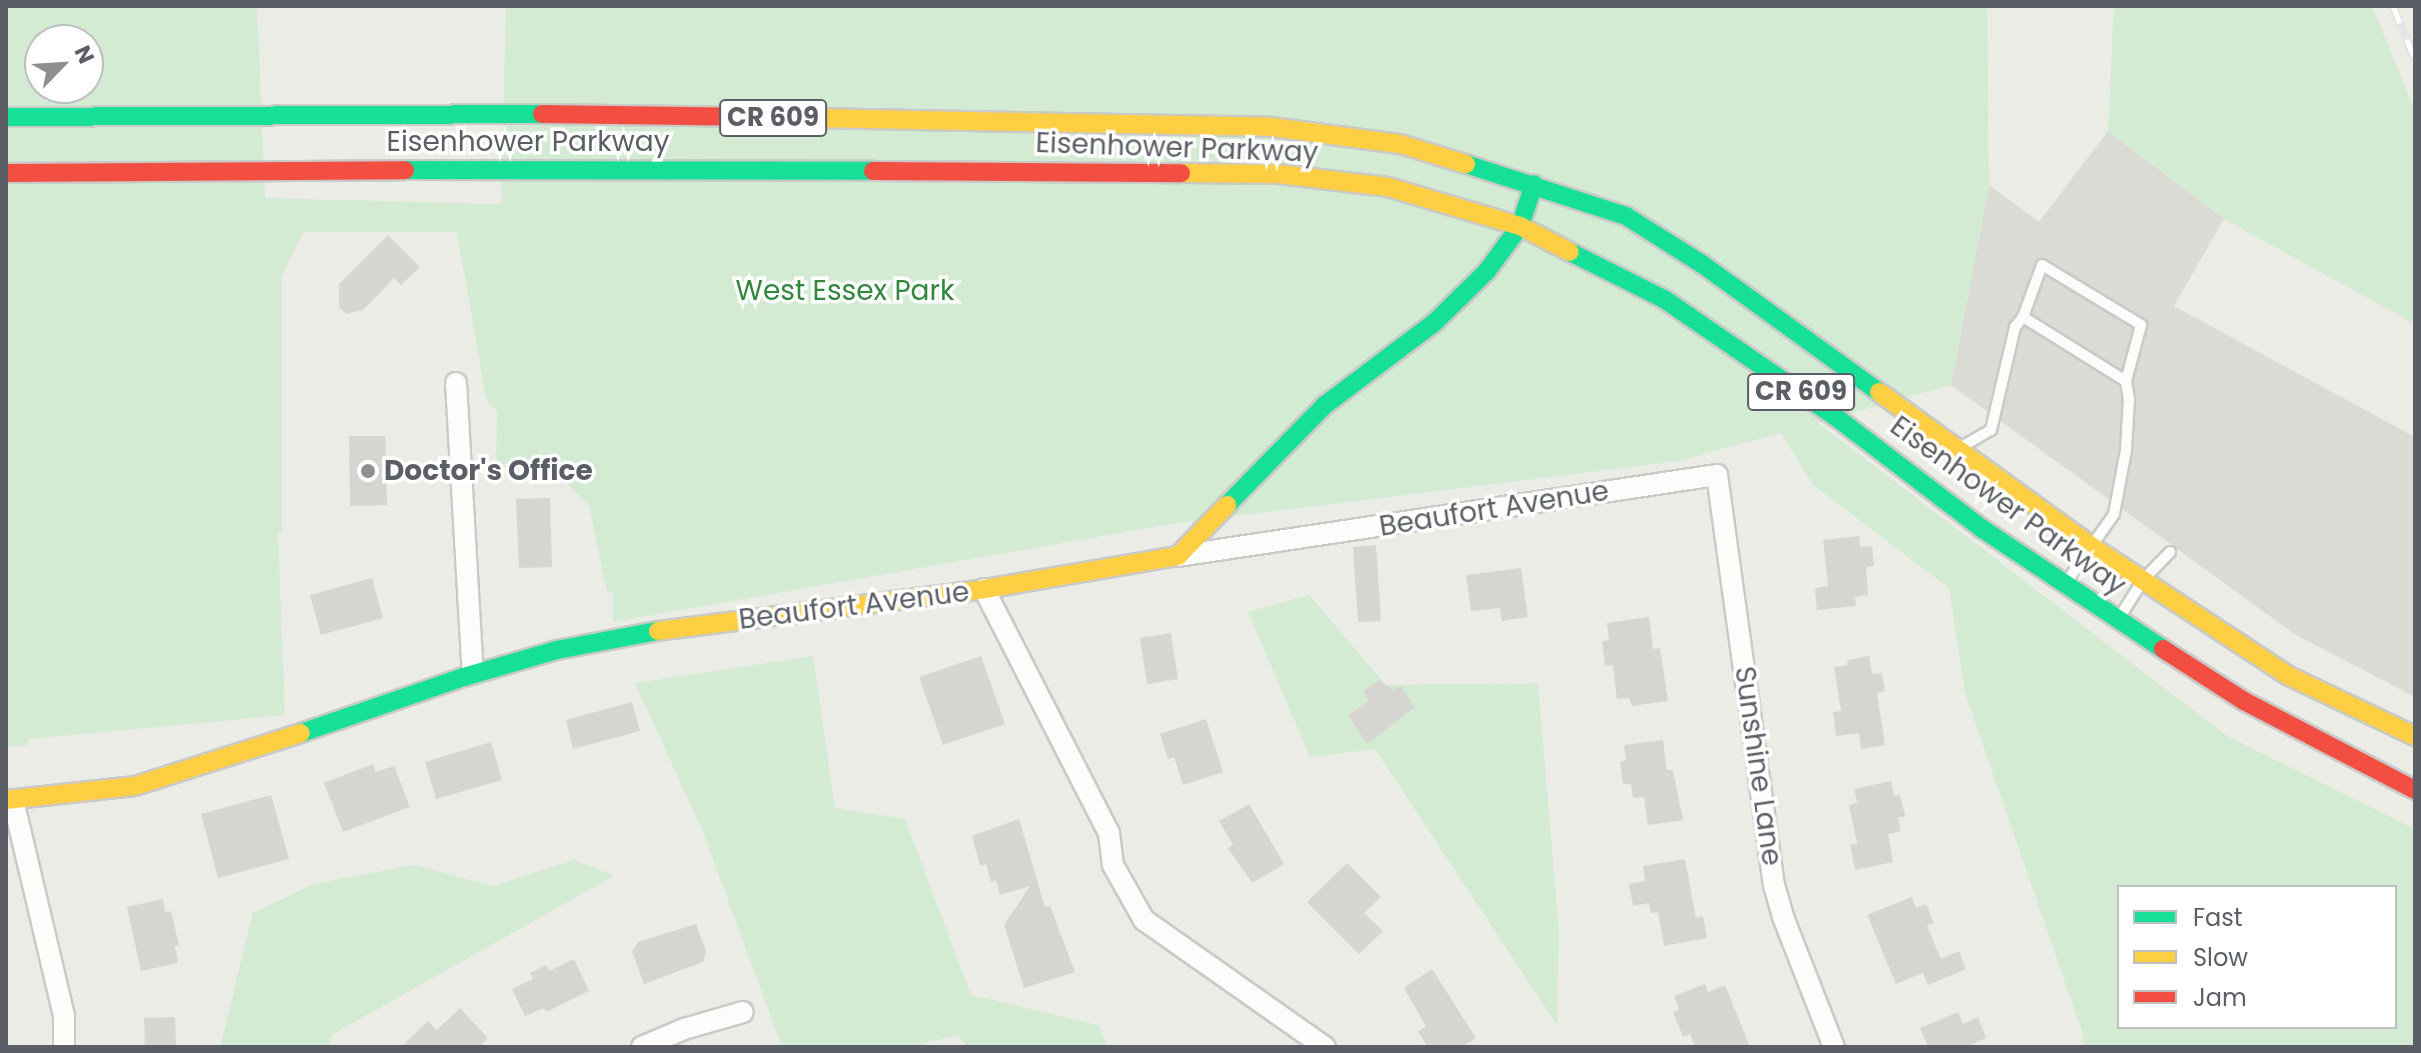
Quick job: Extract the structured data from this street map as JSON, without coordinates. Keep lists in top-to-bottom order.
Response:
{
  "streets": {
    "main road": ["CR 609", "Eisenhower Parkway", "Beaufort Avenue"],
    "street": ["Sunshine Lane"]
  },
  "crossings": [
    ["Beaufort Avenue", "Sunshine Lane"]
  ],
  "parks": ["West Essex Park"],
  "places": ["Doctor's Office"],
  "legend": ["Fast", "Slow", "Jam"],
  "north": "top right"
}
